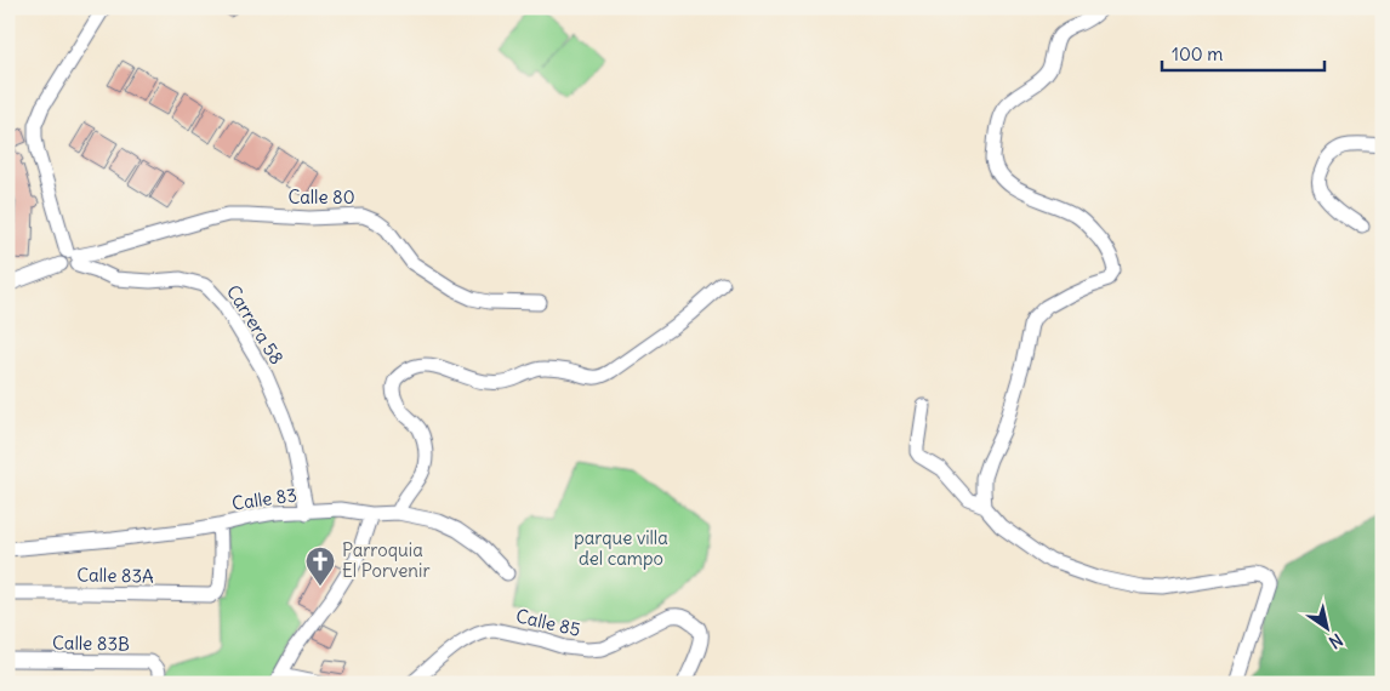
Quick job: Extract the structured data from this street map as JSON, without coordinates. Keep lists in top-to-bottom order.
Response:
{
  "streets": {
    "street": [
      "Calle 80",
      "Carrera 58",
      "Calle 83",
      "Calle 83A",
      "Calle 85",
      "Calle 83B"
    ]
  },
  "crossings": [
    ["Calle 80", "Carrera 58"],
    ["Carrera 58", "Calle 83"],
    ["Calle 83", "Calle 83A"]
  ],
  "parks": ["parque villa del campo"],
  "places": {
    "church": ["Parroquia El Porvenir"]
  },
  "scale_bar": "100 m",
  "north": "bottom right"
}
